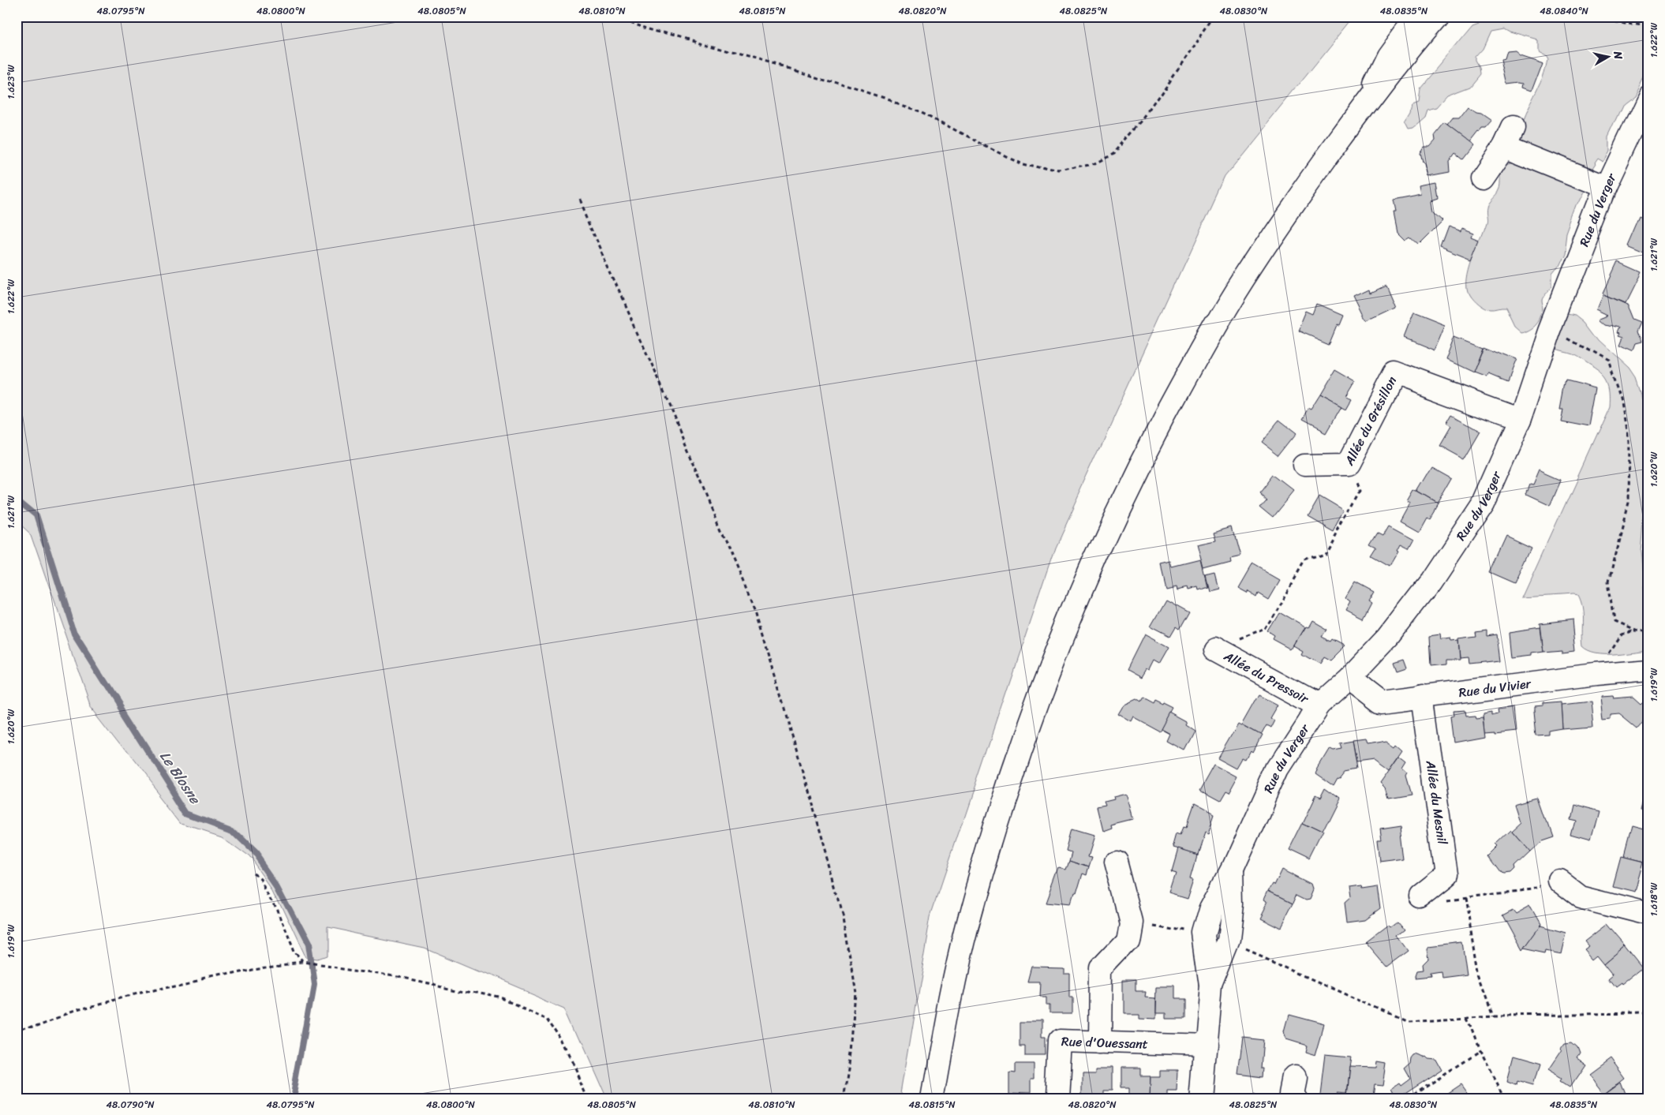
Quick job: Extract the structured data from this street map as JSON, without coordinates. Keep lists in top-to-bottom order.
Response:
{
  "streets": {
    "street": [
      "Rue du Verger",
      "Allée du Grésillon",
      "Allée du Pressoir",
      "Rue du Vivier",
      "Allée du Mesnil",
      "Rue d'Ouessant"
    ]
  },
  "crossings": [
    ["Rue du Verger", "Allée du Grésillon"],
    ["Rue du Verger", "Allée du Pressoir"],
    ["Rue du Verger", "Rue du Vivier"],
    ["Rue du Verger", "Rue d'Ouessant"],
    ["Rue du Vivier", "Allée du Mesnil"]
  ],
  "water": ["Le Blosne"],
  "north": "right",
  "coordinates": [
    "48.0795°N",
    "48.0800°N",
    "48.0805°N",
    "48.0810°N",
    "48.0815°N",
    "48.0820°N",
    "48.0825°N",
    "48.0830°N",
    "48.0835°N",
    "48.0840°N",
    "1.622°W",
    "1.623°W",
    "1.621°W",
    "1.620°W",
    "1.619°W",
    "1.618°W",
    "48.0790°N"
  ]
}
